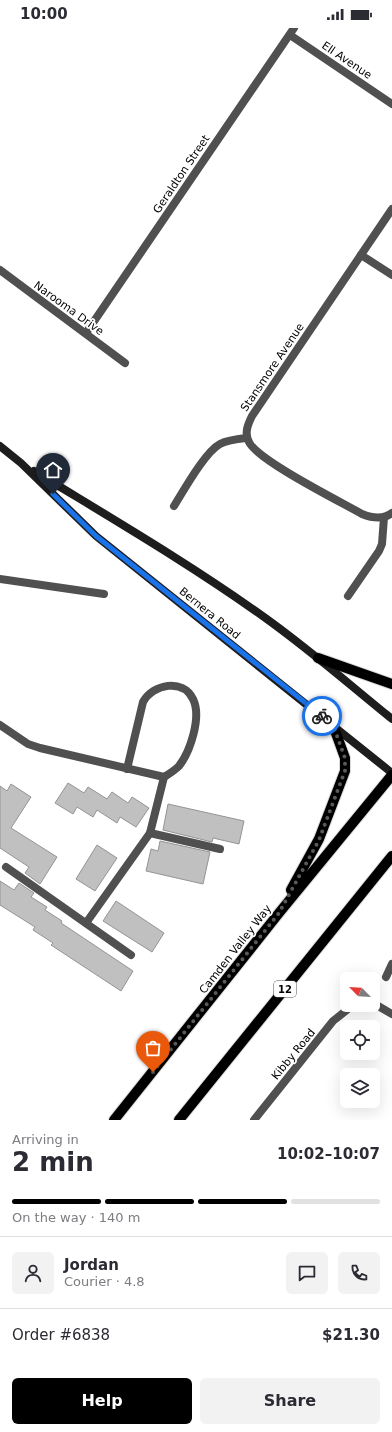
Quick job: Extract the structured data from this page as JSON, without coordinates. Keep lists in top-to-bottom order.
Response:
{
  "streets": {
    "main road": ["Bernera Road", "Camden Valley Way", "12"],
    "street": [
      "Ell Avenue",
      "Geraldton Street",
      "Narooma Drive",
      "Stansmore Avenue",
      "Kibby Road"
    ]
  },
  "crossings": [
    ["Ell Avenue", "Geraldton Street"],
    ["Geraldton Street", "Narooma Drive"],
    ["Bernera Road", "Camden Valley Way"]
  ],
  "north": "top left",
  "page": {
    "status": "10:00",
    "heading": ["2 min", "Arriving in", "10:02–10:07"],
    "panel": [
      "Jordan",
      "Courier · 4.8",
      "Order #6838",
      "$21.30"
    ],
    "bar": "On the way · 140 m",
    "buttons": ["Help", "Share"]
  }
}
